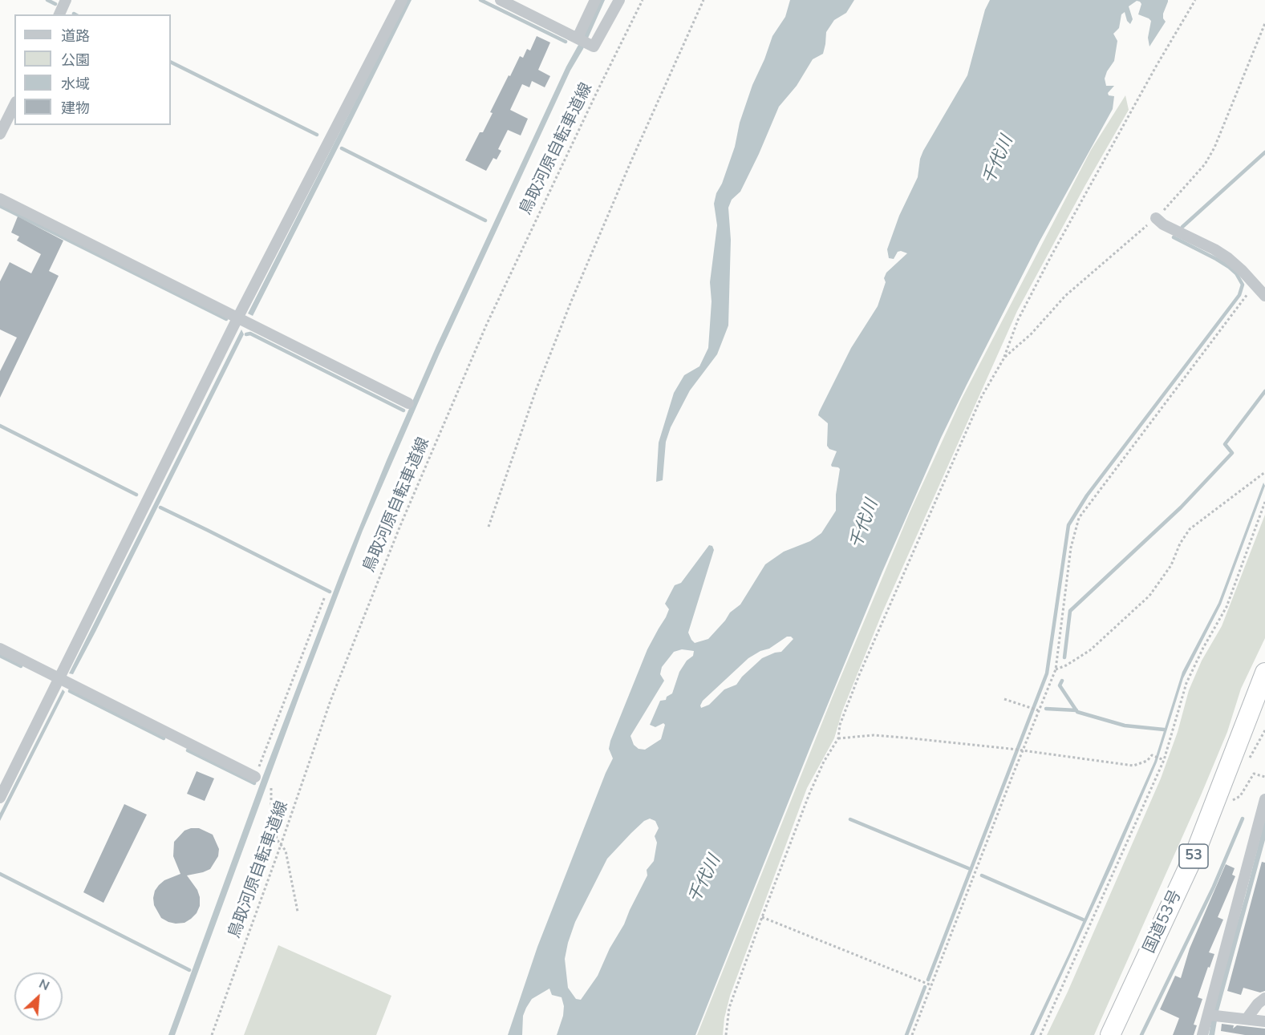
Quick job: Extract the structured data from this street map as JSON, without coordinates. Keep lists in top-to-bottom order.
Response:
{
  "streets": {
    "highway": ["53", "国道53号"],
    "path": ["鳥取河原自転車道線"]
  },
  "water": ["千代川"],
  "legend": [
    "道路",
    "公園",
    "水域",
    "建物"
  ],
  "north": "top right"
}
